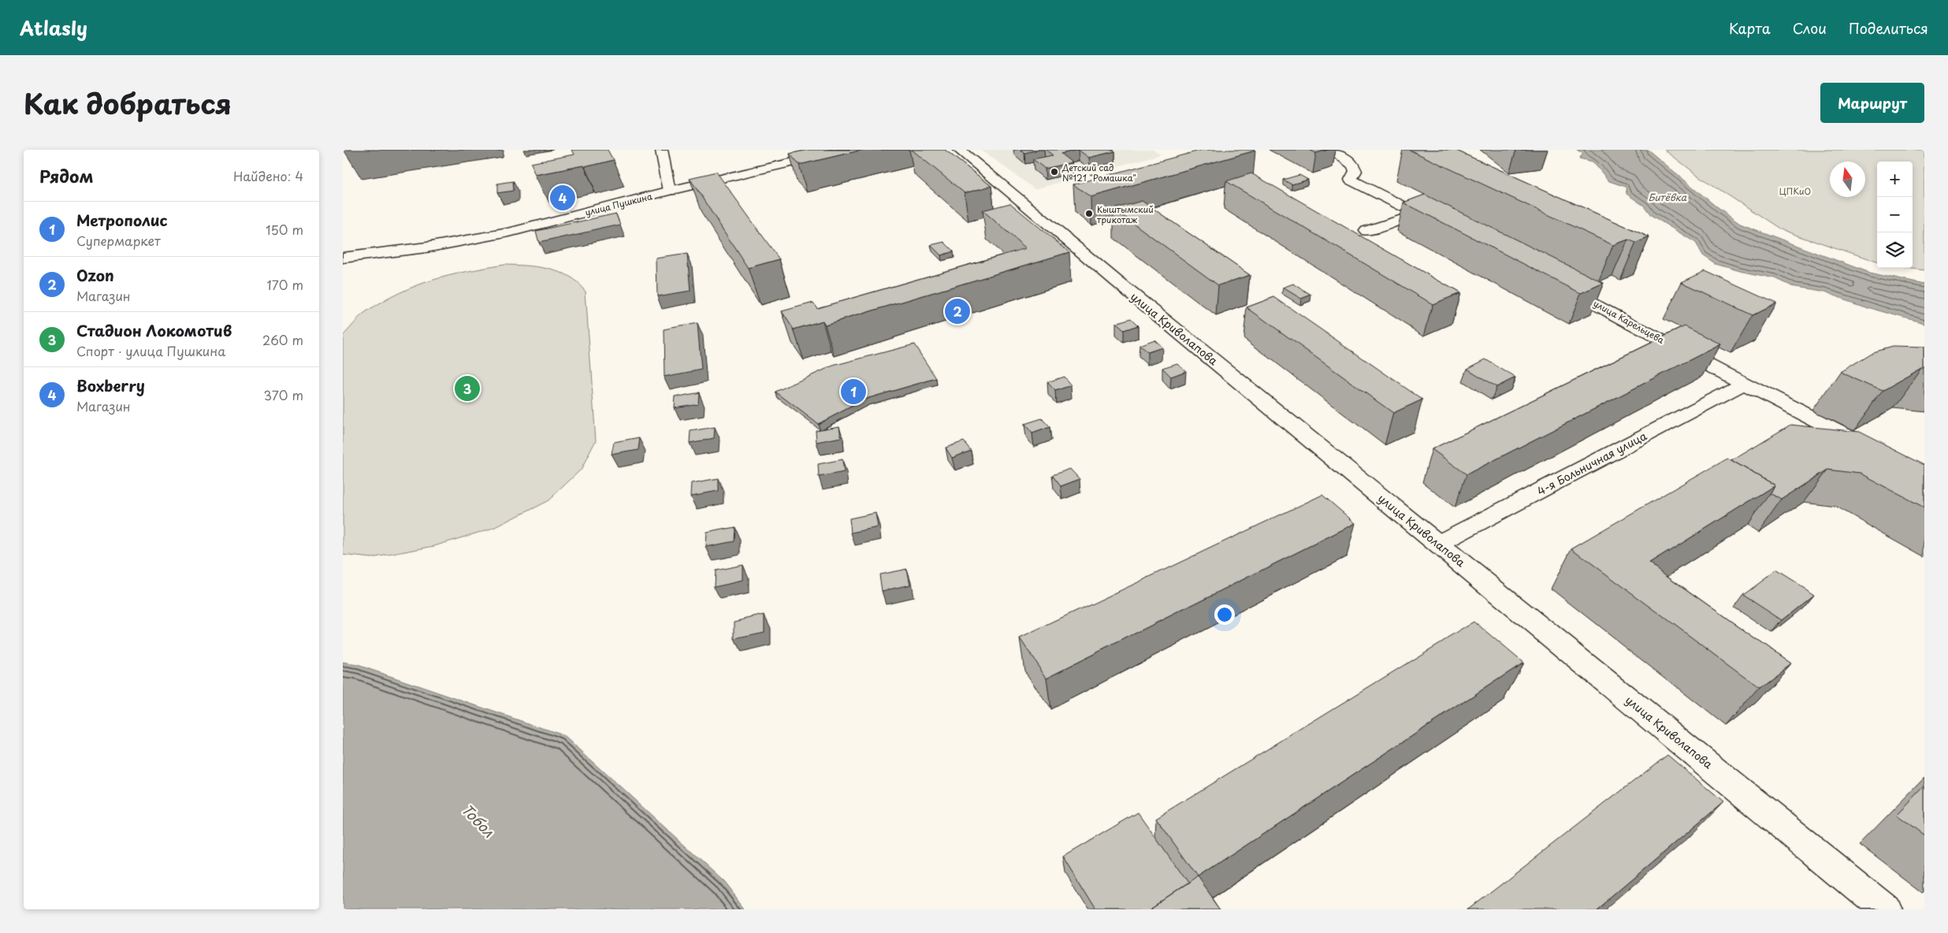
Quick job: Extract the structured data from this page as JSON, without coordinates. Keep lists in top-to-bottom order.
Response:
{
  "streets": {
    "street": [
      "улица Пушкина",
      "улица Карельцева",
      "улица Криволапова",
      "4-я Больничная улица"
    ]
  },
  "crossings": [
    ["улица Карельцева", "4-я Больничная улица"],
    ["улица Криволапова", "4-я Больничная улица"]
  ],
  "water": ["Битёвка", "Тобол"],
  "parks": ["ЦПКиО"],
  "places": ["Детский сад №121 \"Ромашка\"", "Кыштымский трикотаж"],
  "north": "top",
  "page": {
    "header": "Atlasly",
    "nav": ["Карта", "Слои", "Поделиться"],
    "title": "Как добраться",
    "buttons": "Маршрут",
    "heading": ["Рядом", "Найдено: 4"],
    "map_buttons": ["+", "−"],
    "pins": [
      "4",
      "2",
      "3",
      "1"
    ],
    "list": [
      {
        "mark": "1",
        "name": "Метрополис",
        "note": "Супермаркет",
        "value": "150 m"
      },
      {
        "mark": "2",
        "name": "Ozon",
        "note": "Магазин",
        "value": "170 m"
      },
      {
        "mark": "3",
        "name": "Стадион Локомотив",
        "note": "Спорт · улица Пушкина",
        "value": "260 m"
      },
      {
        "mark": "4",
        "name": "Boxberry",
        "note": "Магазин",
        "value": "370 m"
      }
    ]
  }
}
